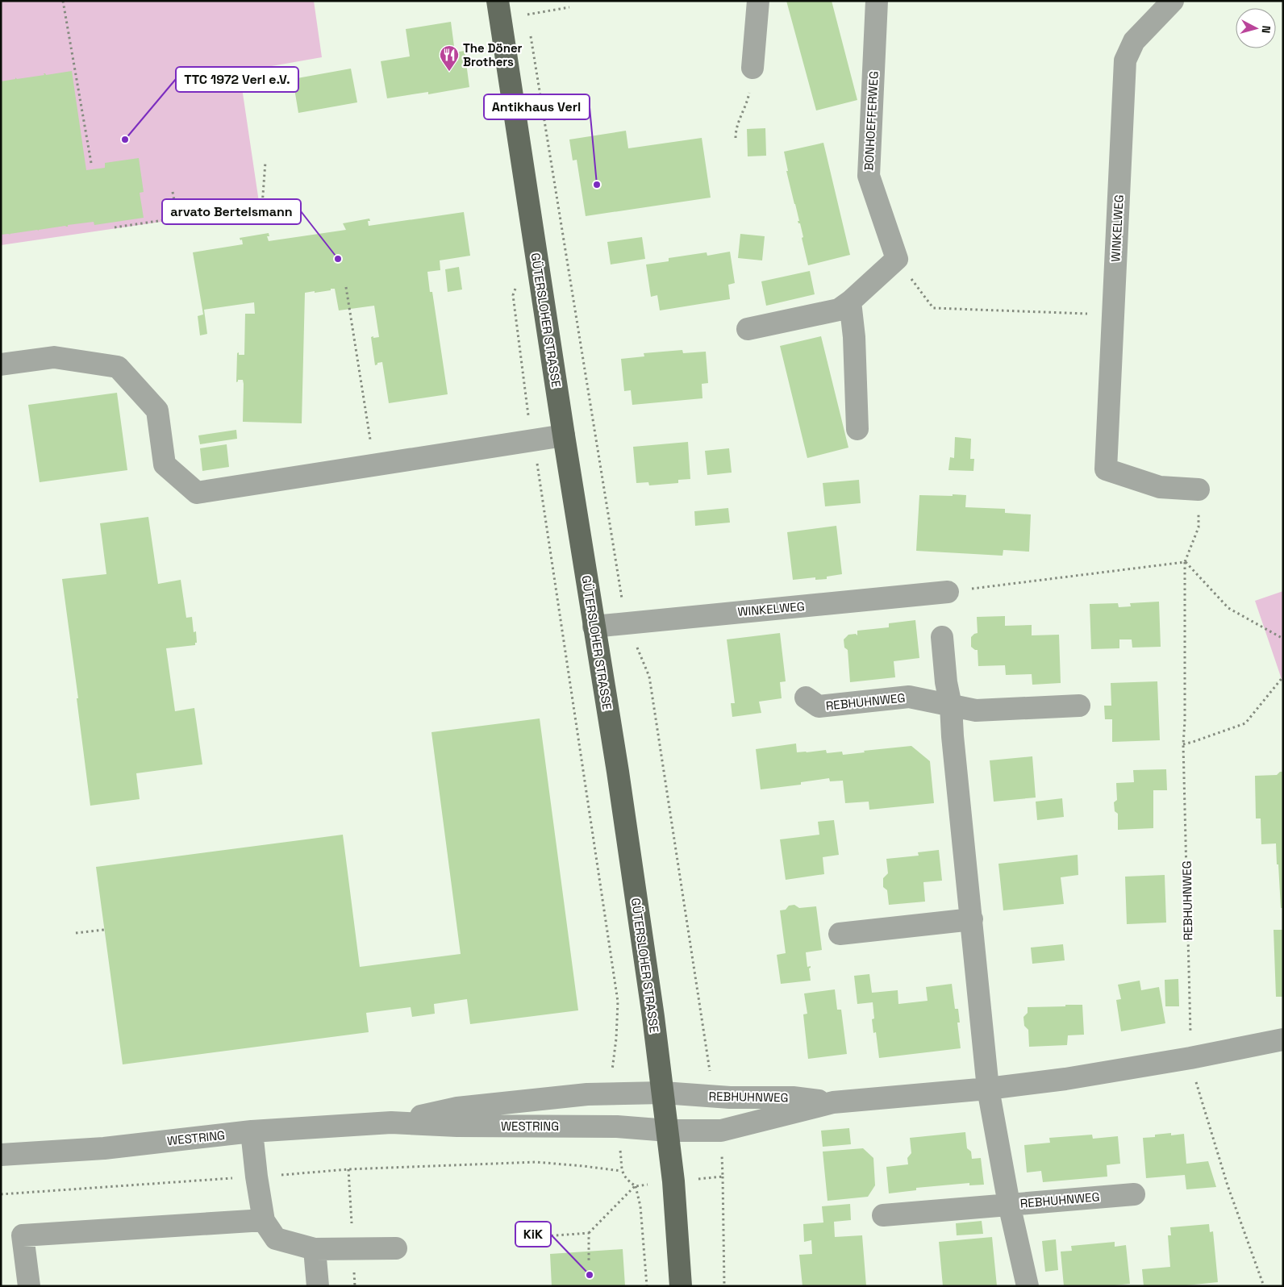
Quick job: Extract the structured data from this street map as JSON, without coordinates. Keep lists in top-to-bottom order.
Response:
{
  "streets": {
    "main road": ["GÜTERSLOHER STRASSE"],
    "street": [
      "BONHOEFFERWEG",
      "WINKELWEG",
      "REBHUHNWEG",
      "WESTRING"
    ]
  },
  "crossings": [
    ["WINKELWEG", "GÜTERSLOHER STRASSE"],
    ["GÜTERSLOHER STRASSE", "REBHUHNWEG"],
    ["GÜTERSLOHER STRASSE", "WESTRING"],
    ["REBHUHNWEG", "WESTRING"]
  ],
  "places": {
    "restaurant": ["The Döner Brothers"],
    "other": [
      "TTC 1972 Verl e.V.",
      "Antikhaus Verl",
      "arvato Bertelsmann",
      "KiK"
    ]
  },
  "north": "right"
}
